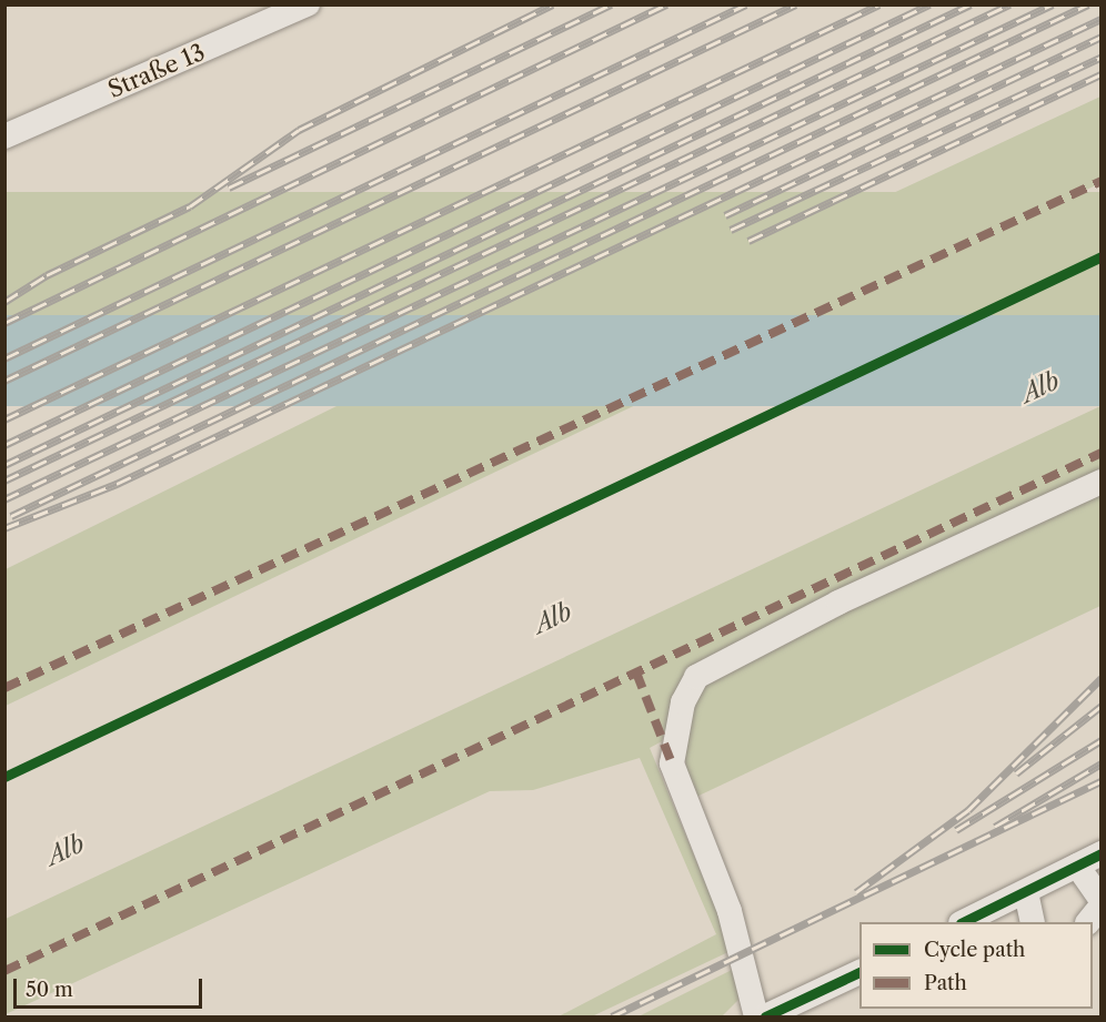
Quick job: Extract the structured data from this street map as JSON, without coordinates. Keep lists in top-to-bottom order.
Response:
{
  "streets": {
    "street": ["Straße 13"]
  },
  "water": ["Alb"],
  "legend": ["Cycle path", "Path"],
  "scale_bar": "50 m"
}
